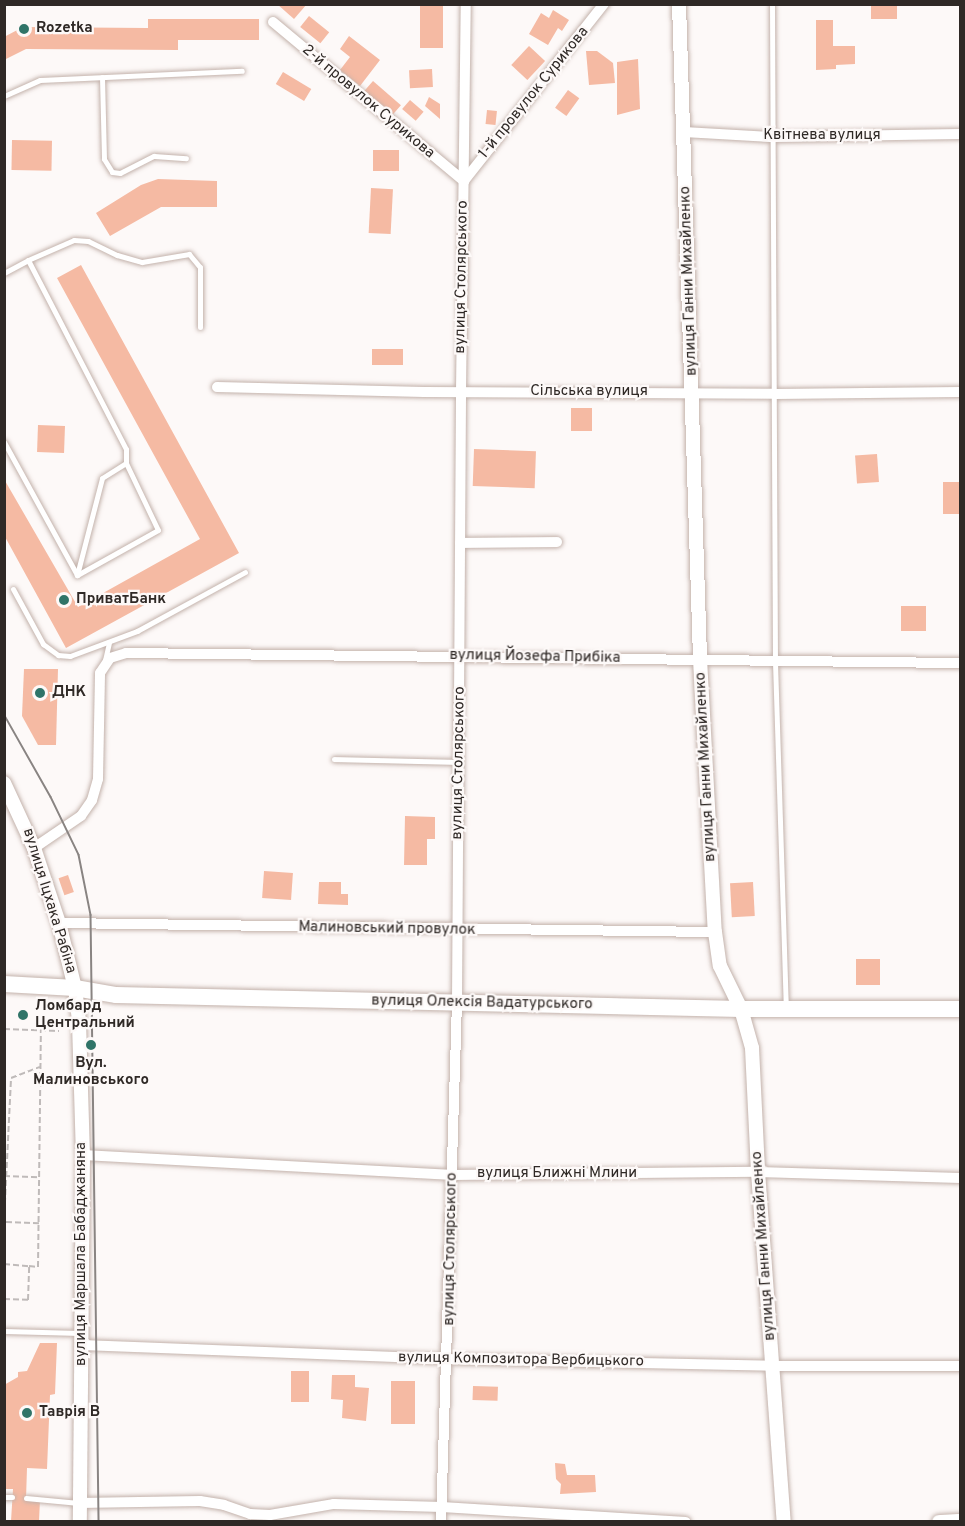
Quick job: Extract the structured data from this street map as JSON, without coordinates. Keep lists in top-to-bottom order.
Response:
{
  "streets": {
    "main road": ["вулиця Олексія Вадатурського"],
    "street": [
      "1-й провулок Сурикова",
      "2-й провулок Сурикова",
      "Квітнева вулиця",
      "вулиця Столярського",
      "вулиця Ганни Михайленко",
      "Сільська вулиця",
      "вулиця Йозефа Прибіка",
      "вулиця Іцхака Рабіна",
      "Малиновський провулок",
      "вулиця Ближні Млини",
      "вулиця Маршала Бабаджаняна",
      "вулиця Композитора Вербицького"
    ]
  },
  "crossings": [
    ["1-й провулок Сурикова", "2-й провулок Сурикова"],
    ["1-й провулок Сурикова", "вулиця Столярського"],
    ["2-й провулок Сурикова", "вулиця Столярського"],
    ["Квітнева вулиця", "вулиця Ганни Михайленко"],
    ["вулиця Столярського", "Сільська вулиця"],
    ["вулиця Столярського", "вулиця Йозефа Прибіка"],
    ["вулиця Столярського", "Малиновський провулок"],
    ["вулиця Столярського", "вулиця Олексія Вадатурського"],
    ["вулиця Столярського", "вулиця Ближні Млини"],
    ["вулиця Столярського", "вулиця Композитора Вербицького"],
    ["вулиця Ганни Михайленко", "Сільська вулиця"],
    ["вулиця Ганни Михайленко", "вулиця Йозефа Прибіка"],
    ["вулиця Ганни Михайленко", "Малиновський провулок"],
    ["вулиця Ганни Михайленко", "вулиця Олексія Вадатурського"],
    ["вулиця Ганни Михайленко", "вулиця Ближні Млини"],
    ["вулиця Ганни Михайленко", "вулиця Композитора Вербицького"],
    ["вулиця Іцхака Рабіна", "Малиновський провулок"],
    ["вулиця Іцхака Рабіна", "вулиця Олексія Вадатурського"],
    ["вулиця Іцхака Рабіна", "вулиця Маршала Бабаджаняна"],
    ["вулиця Олексія Вадатурського", "вулиця Маршала Бабаджаняна"],
    ["вулиця Ближні Млини", "вулиця Маршала Бабаджаняна"],
    ["вулиця Маршала Бабаджаняна", "вулиця Композитора Вербицького"]
  ],
  "places": [
    "Rozetka",
    "ПриватБанк",
    "ДНК",
    "Ломбард Центральний",
    "Вул. Малиновського",
    "Таврія В"
  ]
}
